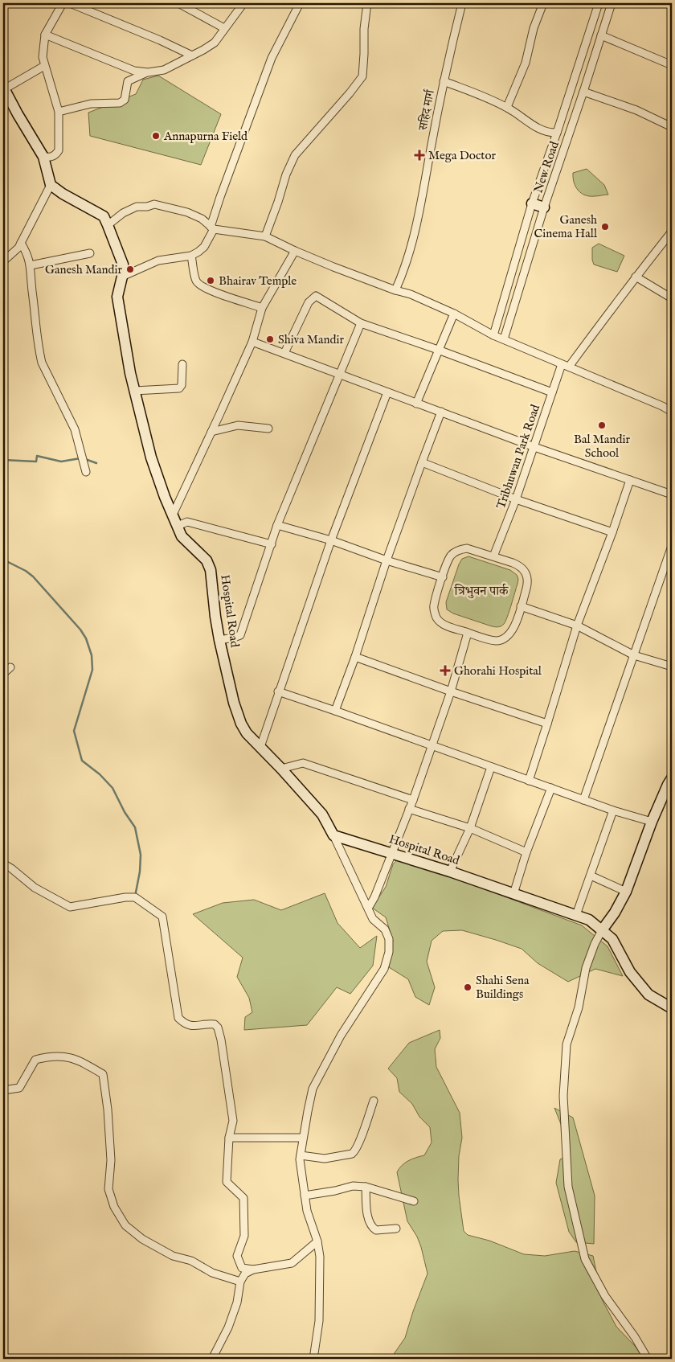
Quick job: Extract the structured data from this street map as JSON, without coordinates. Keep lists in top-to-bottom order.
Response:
{
  "streets": {
    "street": [
      "सहिद मार्ग",
      "New Road",
      "Tribhuwan Park Road",
      "Hospital Road"
    ]
  },
  "districts": ["त्रिभुवन पार्क"],
  "places": {
    "other": [
      "Annapurna Field",
      "Ganesh Cinema Hall",
      "Ganesh Mandir",
      "Bhairav Temple",
      "Shiva Mandir",
      "Bal Mandir School",
      "Shahi Sena Buildings"
    ],
    "health": ["Mega Doctor", "Ghorahi Hospital"]
  }
}
